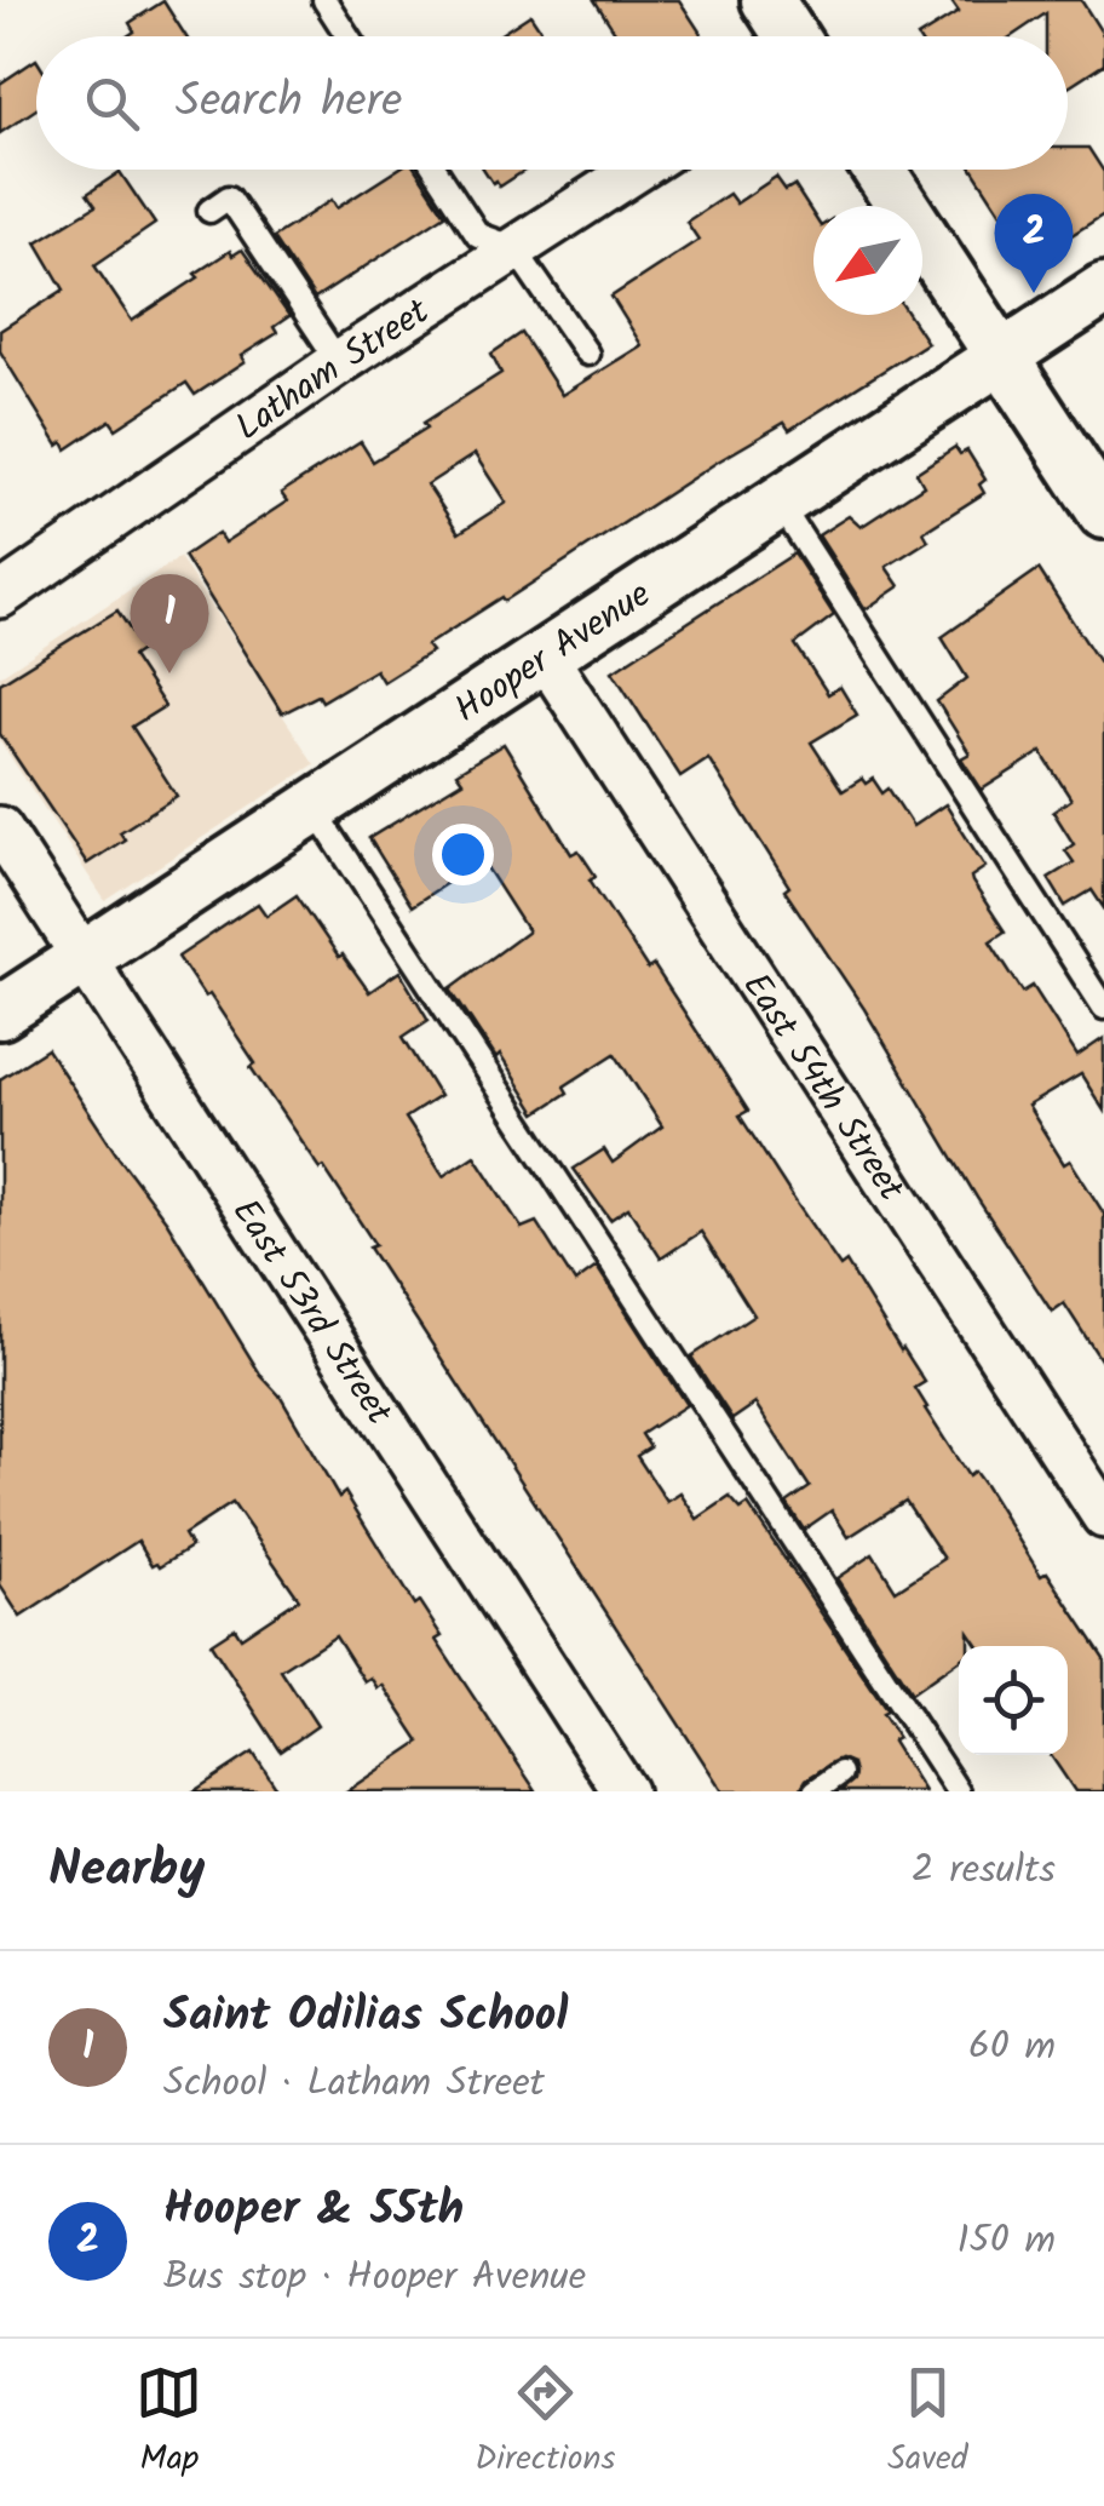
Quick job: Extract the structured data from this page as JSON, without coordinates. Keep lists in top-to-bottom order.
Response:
{
  "streets": {
    "street": [
      "Latham Street",
      "Hooper Avenue",
      "East 54th Street",
      "East 53rd Street"
    ]
  },
  "crossings": [
    ["Hooper Avenue", "East 54th Street"],
    ["Hooper Avenue", "East 53rd Street"]
  ],
  "north": "bottom left",
  "page": {
    "search": "Search here",
    "pins": ["2", "1"],
    "heading": ["Nearby", "2 results"],
    "list": [
      {
        "mark": "1",
        "name": "Saint Odilias School",
        "note": "School · Latham Street",
        "value": "60 m"
      },
      {
        "mark": "2",
        "name": "Hooper & 55th",
        "note": "Bus stop · Hooper Avenue",
        "value": "150 m"
      }
    ],
    "nav": ["Map", "Directions", "Saved"]
  }
}
